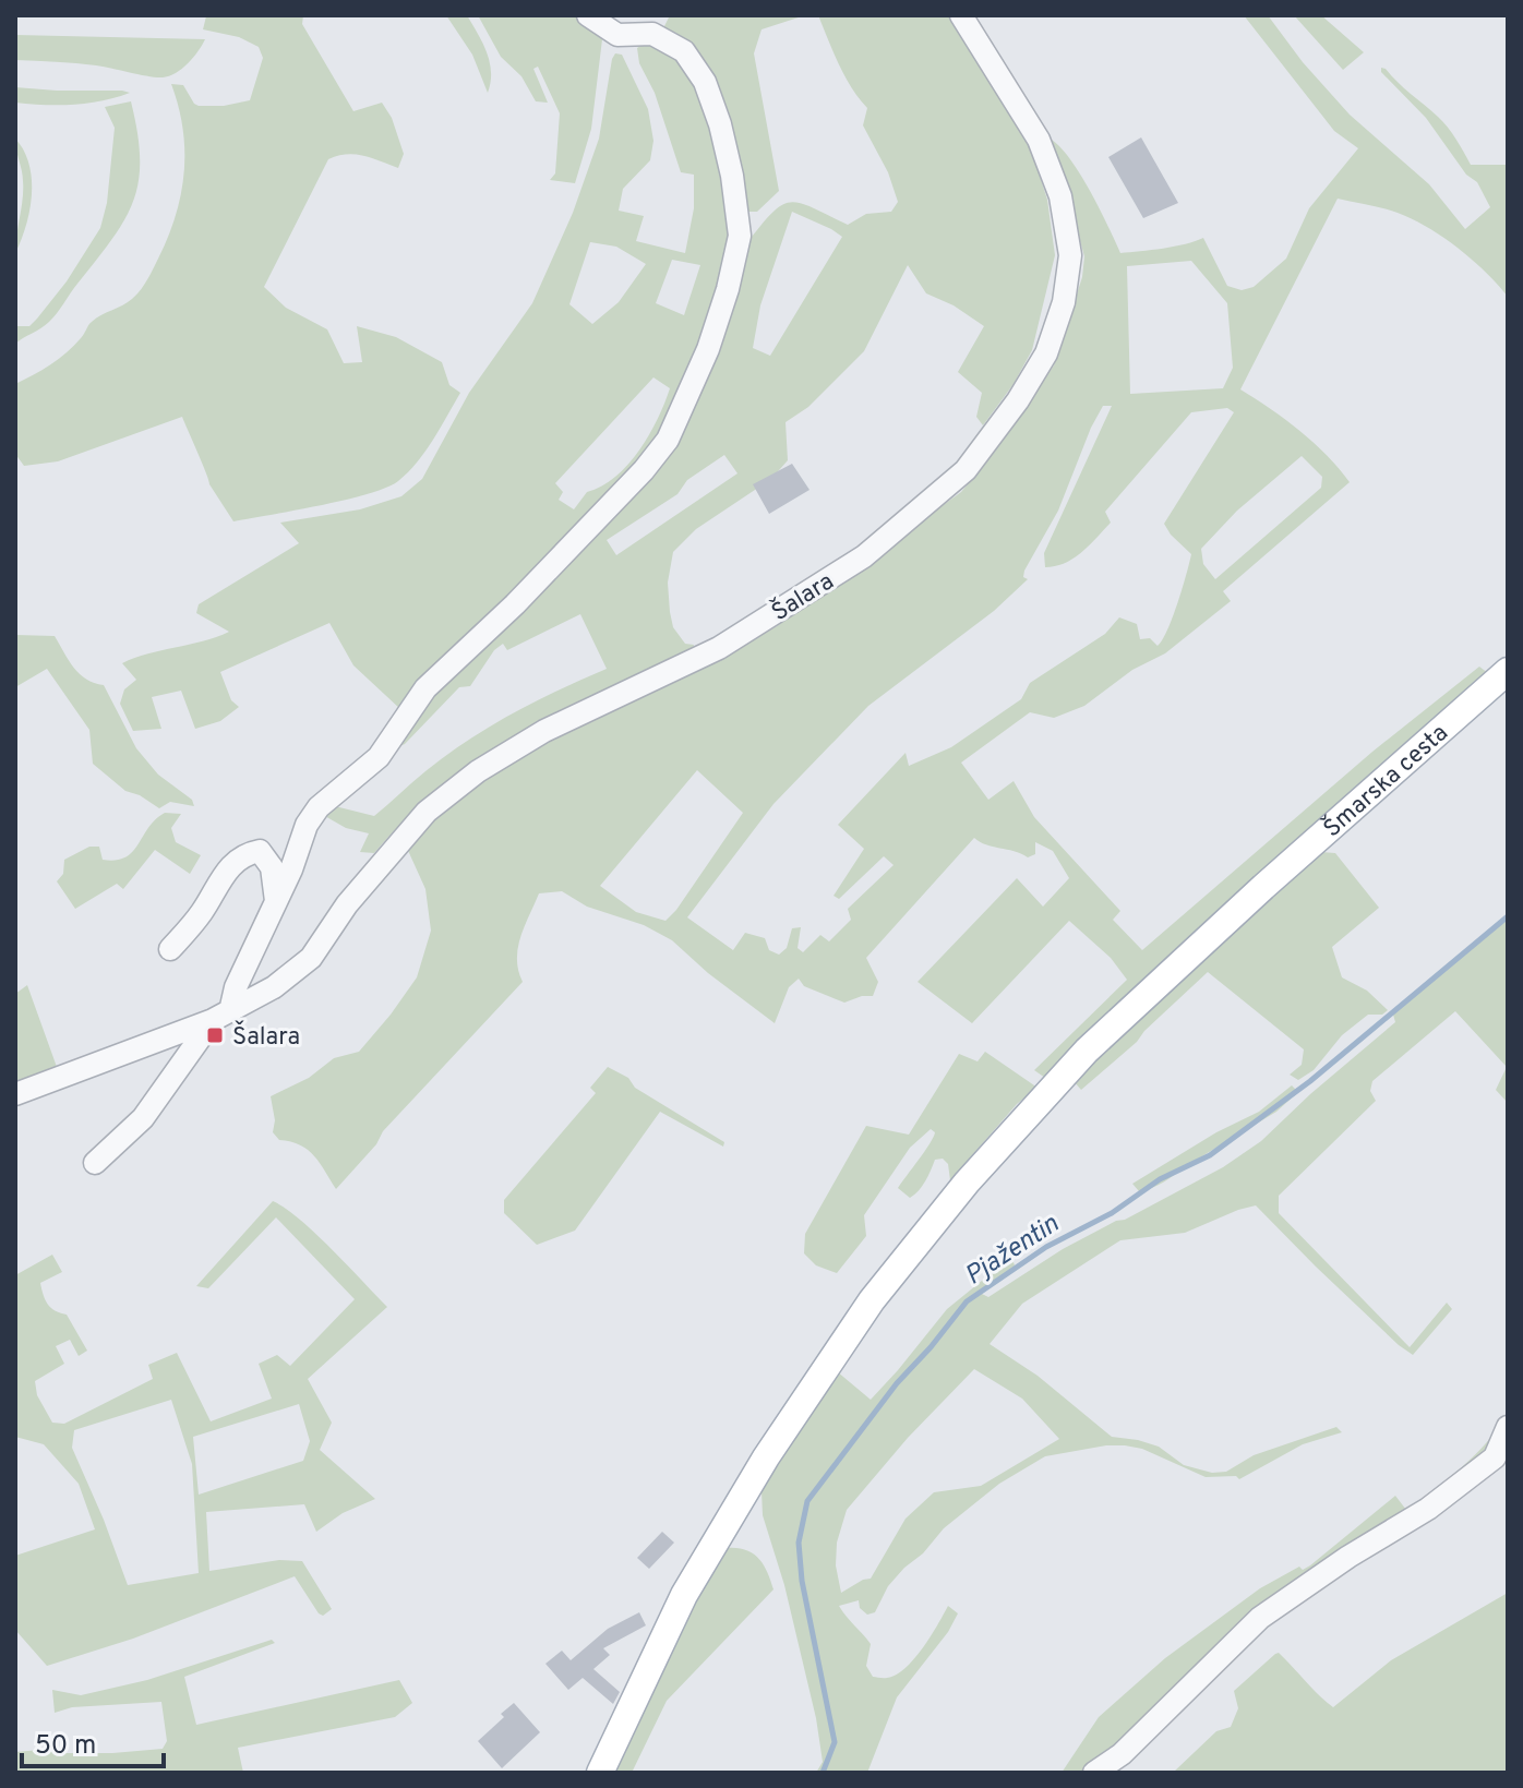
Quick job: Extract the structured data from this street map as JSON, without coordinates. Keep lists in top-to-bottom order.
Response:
{
  "streets": {
    "main road": ["Šmarska cesta"],
    "street": ["Šalara"]
  },
  "water": ["Pjažentin"],
  "places": {
    "transit": ["Šalara"]
  },
  "scale_bar": "50 m"
}
